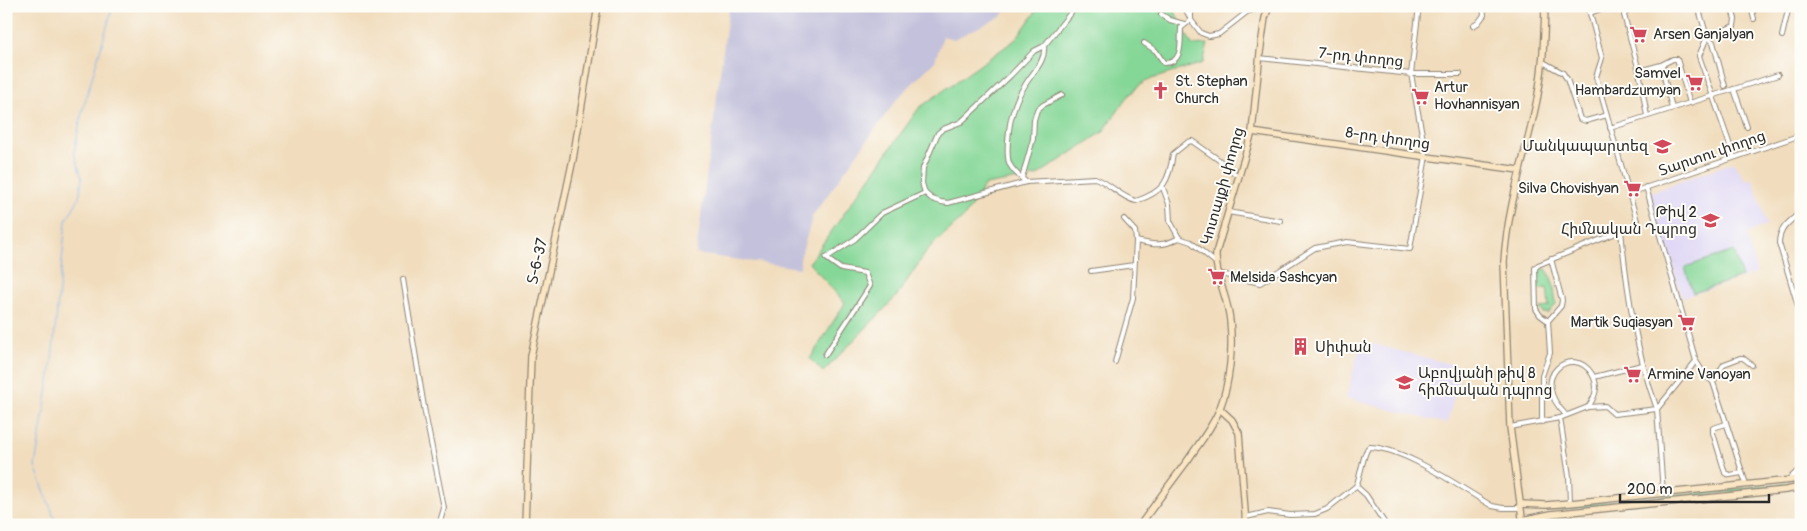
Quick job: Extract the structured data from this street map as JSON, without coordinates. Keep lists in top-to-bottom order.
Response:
{
  "streets": {
    "street": [
      "7-րդ փողոց",
      "8-րդ փողոց",
      "Տարտու փողոց",
      "Կոտայքի փողոց",
      "Տ-6-37"
    ]
  },
  "crossings": [
    ["7-րդ փողոց", "Կոտայքի փողոց"],
    ["8-րդ փողոց", "Կոտայքի փողոց"]
  ],
  "places": {
    "supermarket": [
      "Arsen Ganjalyan",
      "Samvel Hambardzumyan",
      "Artur Hovhannisyan",
      "Silva Chovishyan",
      "Melsida Sashcyan",
      "Martik Suqiasyan",
      "Armine Vanoyan"
    ],
    "church": ["St. Stephan Church"],
    "school or university": ["Մանկապարտեզ", "Թիվ 2 Հիմնական Դպրոց", "Աբովյանի թիվ 8 հիմնական դպրոց"],
    "building": ["Սիփան"]
  },
  "scale_bar": "200 m"
}
